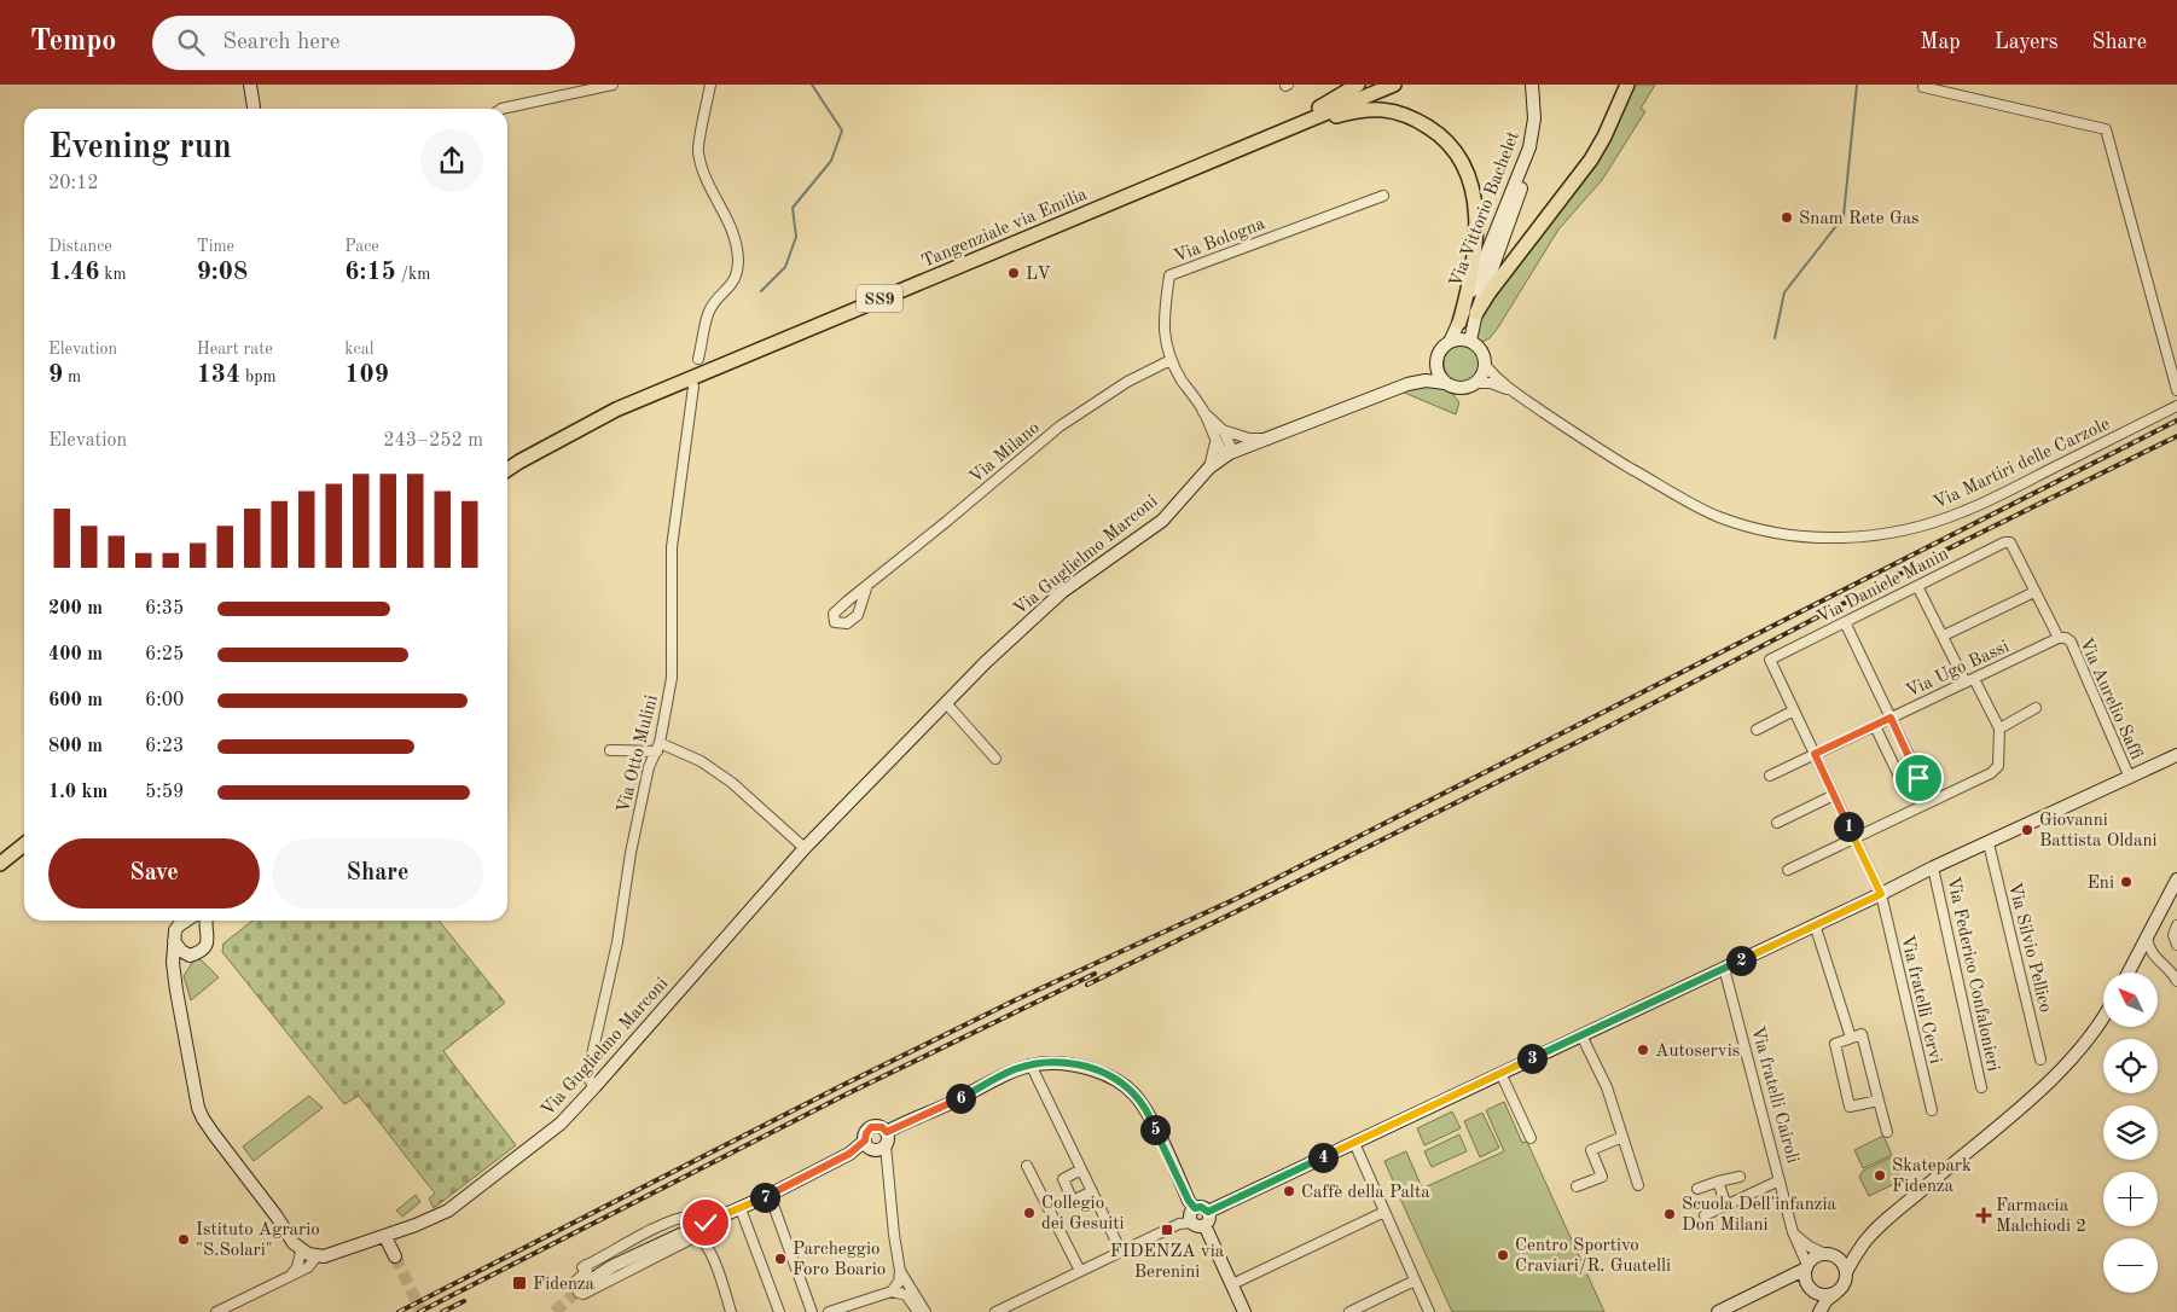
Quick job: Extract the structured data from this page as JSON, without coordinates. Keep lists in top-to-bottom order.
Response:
{
  "streets": {
    "main road": ["Tangenziale via Emilia", "SS9"],
    "street": [
      "Via Vittorio Bachelet",
      "Via Bologna",
      "Via Milano",
      "Via Martiri delle Carzole",
      "Via Guglielmo Marconi",
      "Via Daniele Manin",
      "Via Ugo Bassi",
      "Via Aurelio Saffi",
      "Via Otto Mulini",
      "Via Silvio Pellico",
      "Via Federico Confalonieri",
      "Via fratelli Cervi",
      "Via fratelli Cairoli"
    ]
  },
  "crossings": [
    ["Via Vittorio Bachelet", "Via Guglielmo Marconi"],
    ["Via Bologna", "Via Milano"],
    ["Via Bologna", "Via Guglielmo Marconi"],
    ["Via Guglielmo Marconi", "Via Otto Mulini"],
    ["Via Daniele Manin", "Via Aurelio Saffi"],
    ["Via Daniele Manin", "Via fratelli Cervi"],
    ["Via Ugo Bassi", "Via Aurelio Saffi"],
    ["Via Ugo Bassi", "Via fratelli Cervi"]
  ],
  "places": {
    "other": [
      "Snam Rete Gas",
      "LV",
      "Giovanni Battista Oldani",
      "Eni",
      "Autoservis",
      "Skatepark Fidenza",
      "Caffè della Palta",
      "Collegio dei Gesuiti",
      "Scuola Dell'infanzia Don Milani",
      "Istituto Agrario \"S.Solari\"",
      "Centro Sportivo Craviari/R. Guatelli",
      "Parcheggio Foro Boario"
    ],
    "health": ["Farmacia Malchiodi 2"],
    "transit": ["FIDENZA via Berenini", "Fidenza"]
  },
  "north": "top left",
  "page": {
    "header": "Tempo",
    "search": "Search here",
    "nav": ["Map", "Layers", "Share"],
    "heading": ["Evening run", "20:12"],
    "stats": [
      ["Distance", "1.46 km"],
      ["Time", "9:08"],
      ["Pace", "6:15 /km"],
      ["Elevation", "9 m"],
      ["Heart rate", "134 bpm"],
      ["kcal", "109"]
    ],
    "chart": ["Elevation", "243–252 m"],
    "list": [
      {
        "name": "200 m",
        "note": "6:35"
      },
      {
        "name": "400 m",
        "note": "6:25"
      },
      {
        "name": "600 m",
        "note": "6:00"
      },
      {
        "name": "800 m",
        "note": "6:23"
      },
      {
        "name": "1.0 km",
        "note": "5:59"
      }
    ],
    "pins": [
      "1",
      "2",
      "3",
      "6",
      "5",
      "4",
      "7"
    ],
    "buttons": ["Save", "Share"],
    "map_buttons": ["+", "−"]
  }
}
